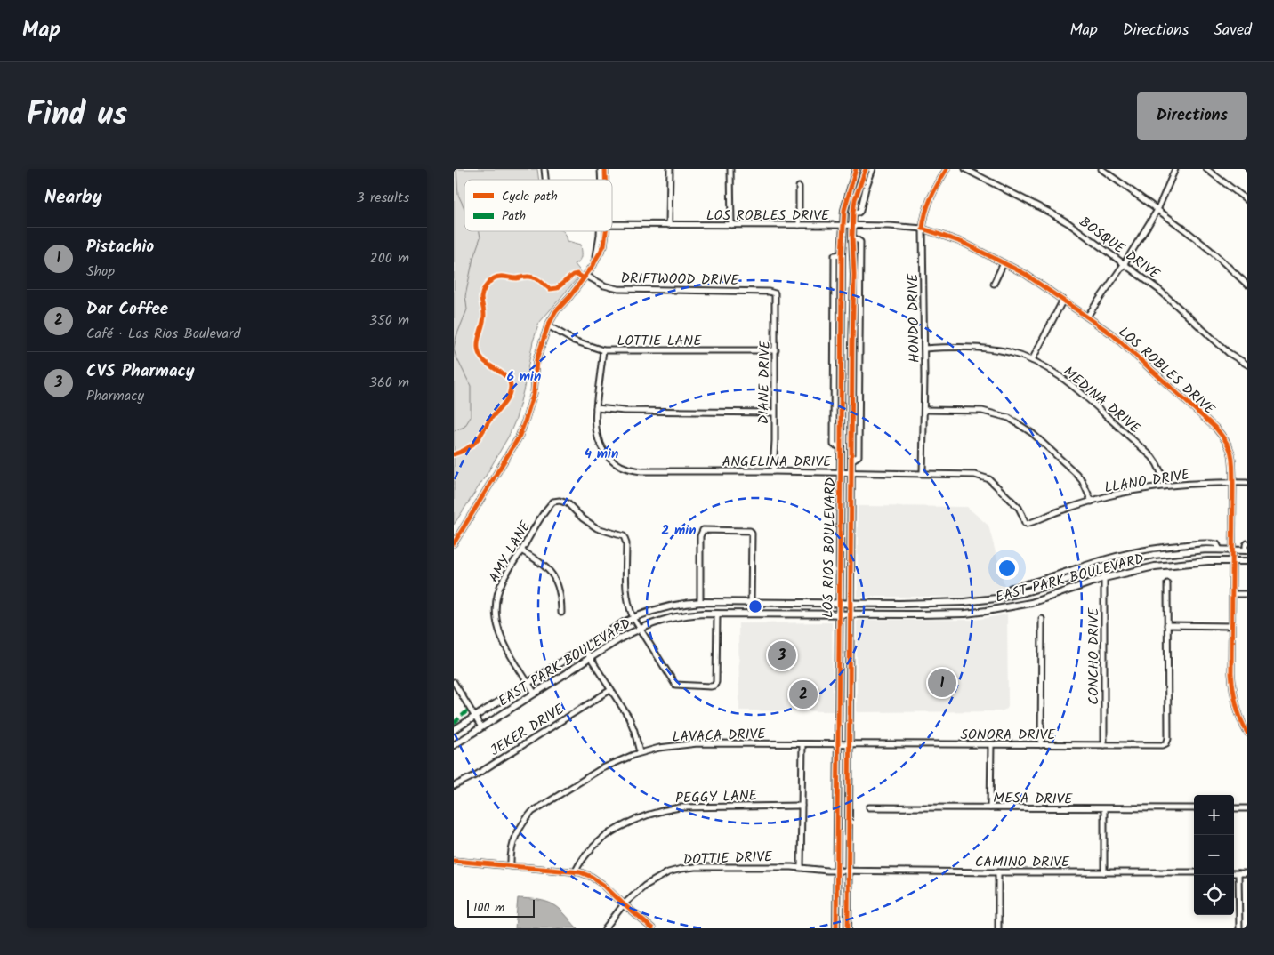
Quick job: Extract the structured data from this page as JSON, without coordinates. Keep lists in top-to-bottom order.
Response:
{
  "streets": {
    "main road": ["LOS RIOS BOULEVARD", "EAST PARK BOULEVARD"],
    "street": [
      "LOS ROBLES DRIVE",
      "BOSQUE DRIVE",
      "DRIFTWOOD DRIVE",
      "HONDO DRIVE",
      "LOTTIE LANE",
      "DIANE DRIVE",
      "MEDINA DRIVE",
      "ANGELINA DRIVE",
      "LLANO DRIVE",
      "AMY LANE",
      "CONCHO DRIVE",
      "JEKER DRIVE",
      "SONORA DRIVE",
      "LAVACA DRIVE",
      "PEGGY LANE",
      "MESA DRIVE",
      "DOTTIE DRIVE",
      "CAMINO DRIVE"
    ]
  },
  "crossings": [
    ["LOS ROBLES DRIVE", "HONDO DRIVE"],
    ["LOS ROBLES DRIVE", "LLANO DRIVE"],
    ["LOS ROBLES DRIVE", "LOS RIOS BOULEVARD"],
    ["LOS ROBLES DRIVE", "EAST PARK BOULEVARD"],
    ["DRIFTWOOD DRIVE", "DIANE DRIVE"],
    ["HONDO DRIVE", "MEDINA DRIVE"],
    ["HONDO DRIVE", "ANGELINA DRIVE"],
    ["LOTTIE LANE", "DIANE DRIVE"],
    ["DIANE DRIVE", "ANGELINA DRIVE"],
    ["MEDINA DRIVE", "LLANO DRIVE"],
    ["ANGELINA DRIVE", "LLANO DRIVE"],
    ["ANGELINA DRIVE", "LOS RIOS BOULEVARD"],
    ["LOS RIOS BOULEVARD", "EAST PARK BOULEVARD"],
    ["LOS RIOS BOULEVARD", "SONORA DRIVE"],
    ["LOS RIOS BOULEVARD", "LAVACA DRIVE"],
    ["LOS RIOS BOULEVARD", "DOTTIE DRIVE"],
    ["LOS RIOS BOULEVARD", "CAMINO DRIVE"],
    ["AMY LANE", "EAST PARK BOULEVARD"],
    ["EAST PARK BOULEVARD", "CONCHO DRIVE"],
    ["CONCHO DRIVE", "SONORA DRIVE"],
    ["SONORA DRIVE", "LAVACA DRIVE"],
    ["DOTTIE DRIVE", "CAMINO DRIVE"]
  ],
  "legend": ["Cycle path", "Path"],
  "scale_bar": "100 m",
  "page": {
    "header": "Map",
    "nav": ["Map", "Directions", "Saved"],
    "title": "Find us",
    "buttons": "Directions",
    "heading": ["Nearby", "3 results"],
    "list": [
      {
        "mark": "1",
        "name": "Pistachio",
        "note": "Shop",
        "value": "200 m"
      },
      {
        "mark": "2",
        "name": "Dar Coffee",
        "note": "Café · Los Rios Boulevard",
        "value": "350 m"
      },
      {
        "mark": "3",
        "name": "CVS Pharmacy",
        "note": "Pharmacy",
        "value": "360 m"
      }
    ],
    "pins": ["3", "1", "2"],
    "map_buttons": ["+", "−"],
    "scale": "100 m"
  },
  "rings": ["6 min", "4 min", "2 min"]
}
